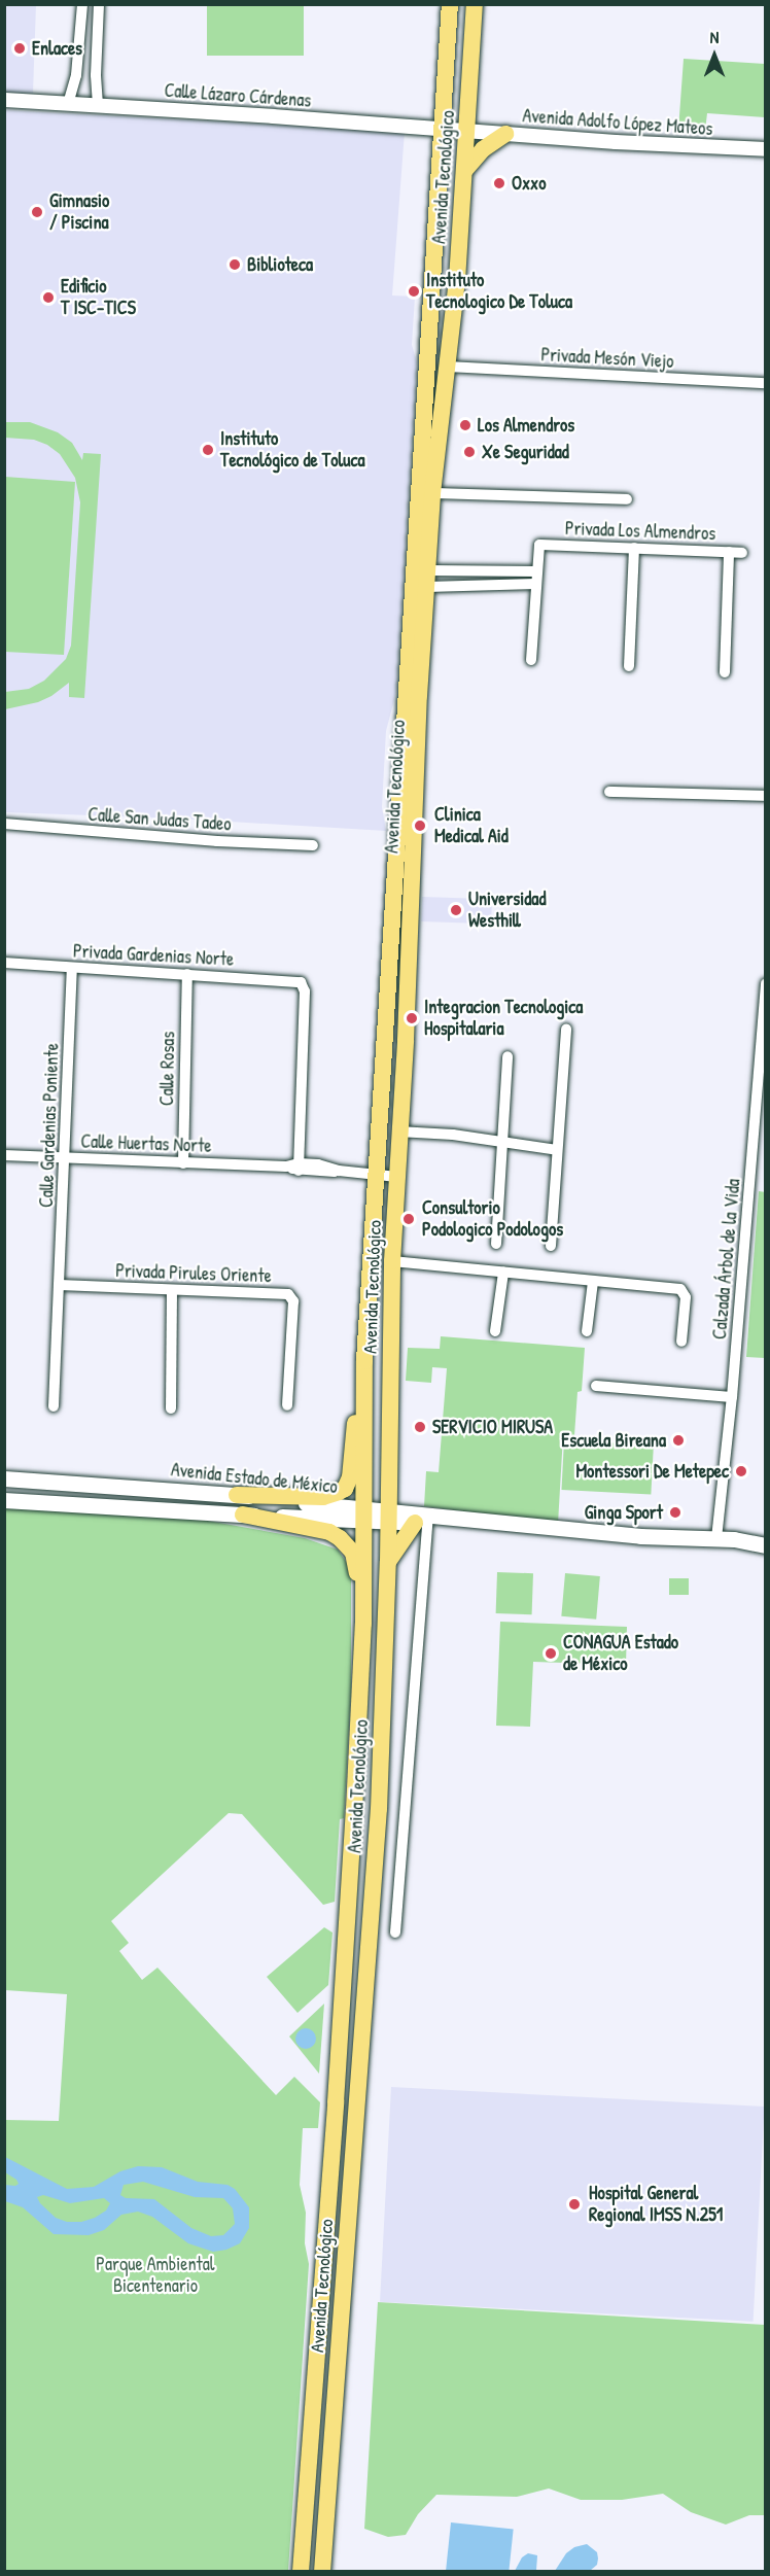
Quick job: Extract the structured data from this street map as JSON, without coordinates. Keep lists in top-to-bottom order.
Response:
{
  "streets": {
    "main road": ["Avenida Tecnológico", "Avenida Estado de México"],
    "street": [
      "Calle Lázaro Cárdenas",
      "Avenida Adolfo López Mateos",
      "Privada Mesón Viejo",
      "Privada Los Almendros",
      "Calle San Judas Tadeo",
      "Privada Gardenias Norte",
      "Calle Rosas",
      "Calle Gardenias Poniente",
      "Calle Huertas Norte",
      "Calzada Árbol de la Vida",
      "Privada Pirules Oriente"
    ]
  },
  "crossings": [
    ["Calle Lázaro Cárdenas", "Avenida Adolfo López Mateos"],
    ["Calle Lázaro Cárdenas", "Avenida Tecnológico"],
    ["Avenida Adolfo López Mateos", "Avenida Tecnológico"],
    ["Avenida Tecnológico", "Privada Mesón Viejo"],
    ["Avenida Tecnológico", "Calle Huertas Norte"],
    ["Avenida Tecnológico", "Avenida Estado de México"],
    ["Privada Gardenias Norte", "Calle Rosas"],
    ["Privada Gardenias Norte", "Calle Gardenias Poniente"],
    ["Privada Gardenias Norte", "Calle Huertas Norte"],
    ["Calle Rosas", "Calle Huertas Norte"],
    ["Calle Gardenias Poniente", "Calle Huertas Norte"],
    ["Calle Gardenias Poniente", "Privada Pirules Oriente"],
    ["Calzada Árbol de la Vida", "Avenida Estado de México"]
  ],
  "parks": ["Parque Ambiental Bicentenario"],
  "places": [
    "Enlaces",
    "Oxxo",
    "Gimnasio / Piscina",
    "Biblioteca",
    "Instituto Tecnologico De Toluca",
    "Edificio T ISC-TICS",
    "Los Almendros",
    "Instituto Tecnológico de Toluca",
    "Xe Seguridad",
    "Clinica Medical Aid",
    "Universidad Westhill",
    "Integracion Tecnologica Hospitalaria",
    "Consultorio Podologico Podologos",
    "SERVICIO MIRUSA",
    "Escuela Bireana",
    "Montessori De Metepec",
    "Ginga Sport",
    "CONAGUA Estado de México",
    "Hospital General Regional IMSS N.251"
  ],
  "north": "top"
}
